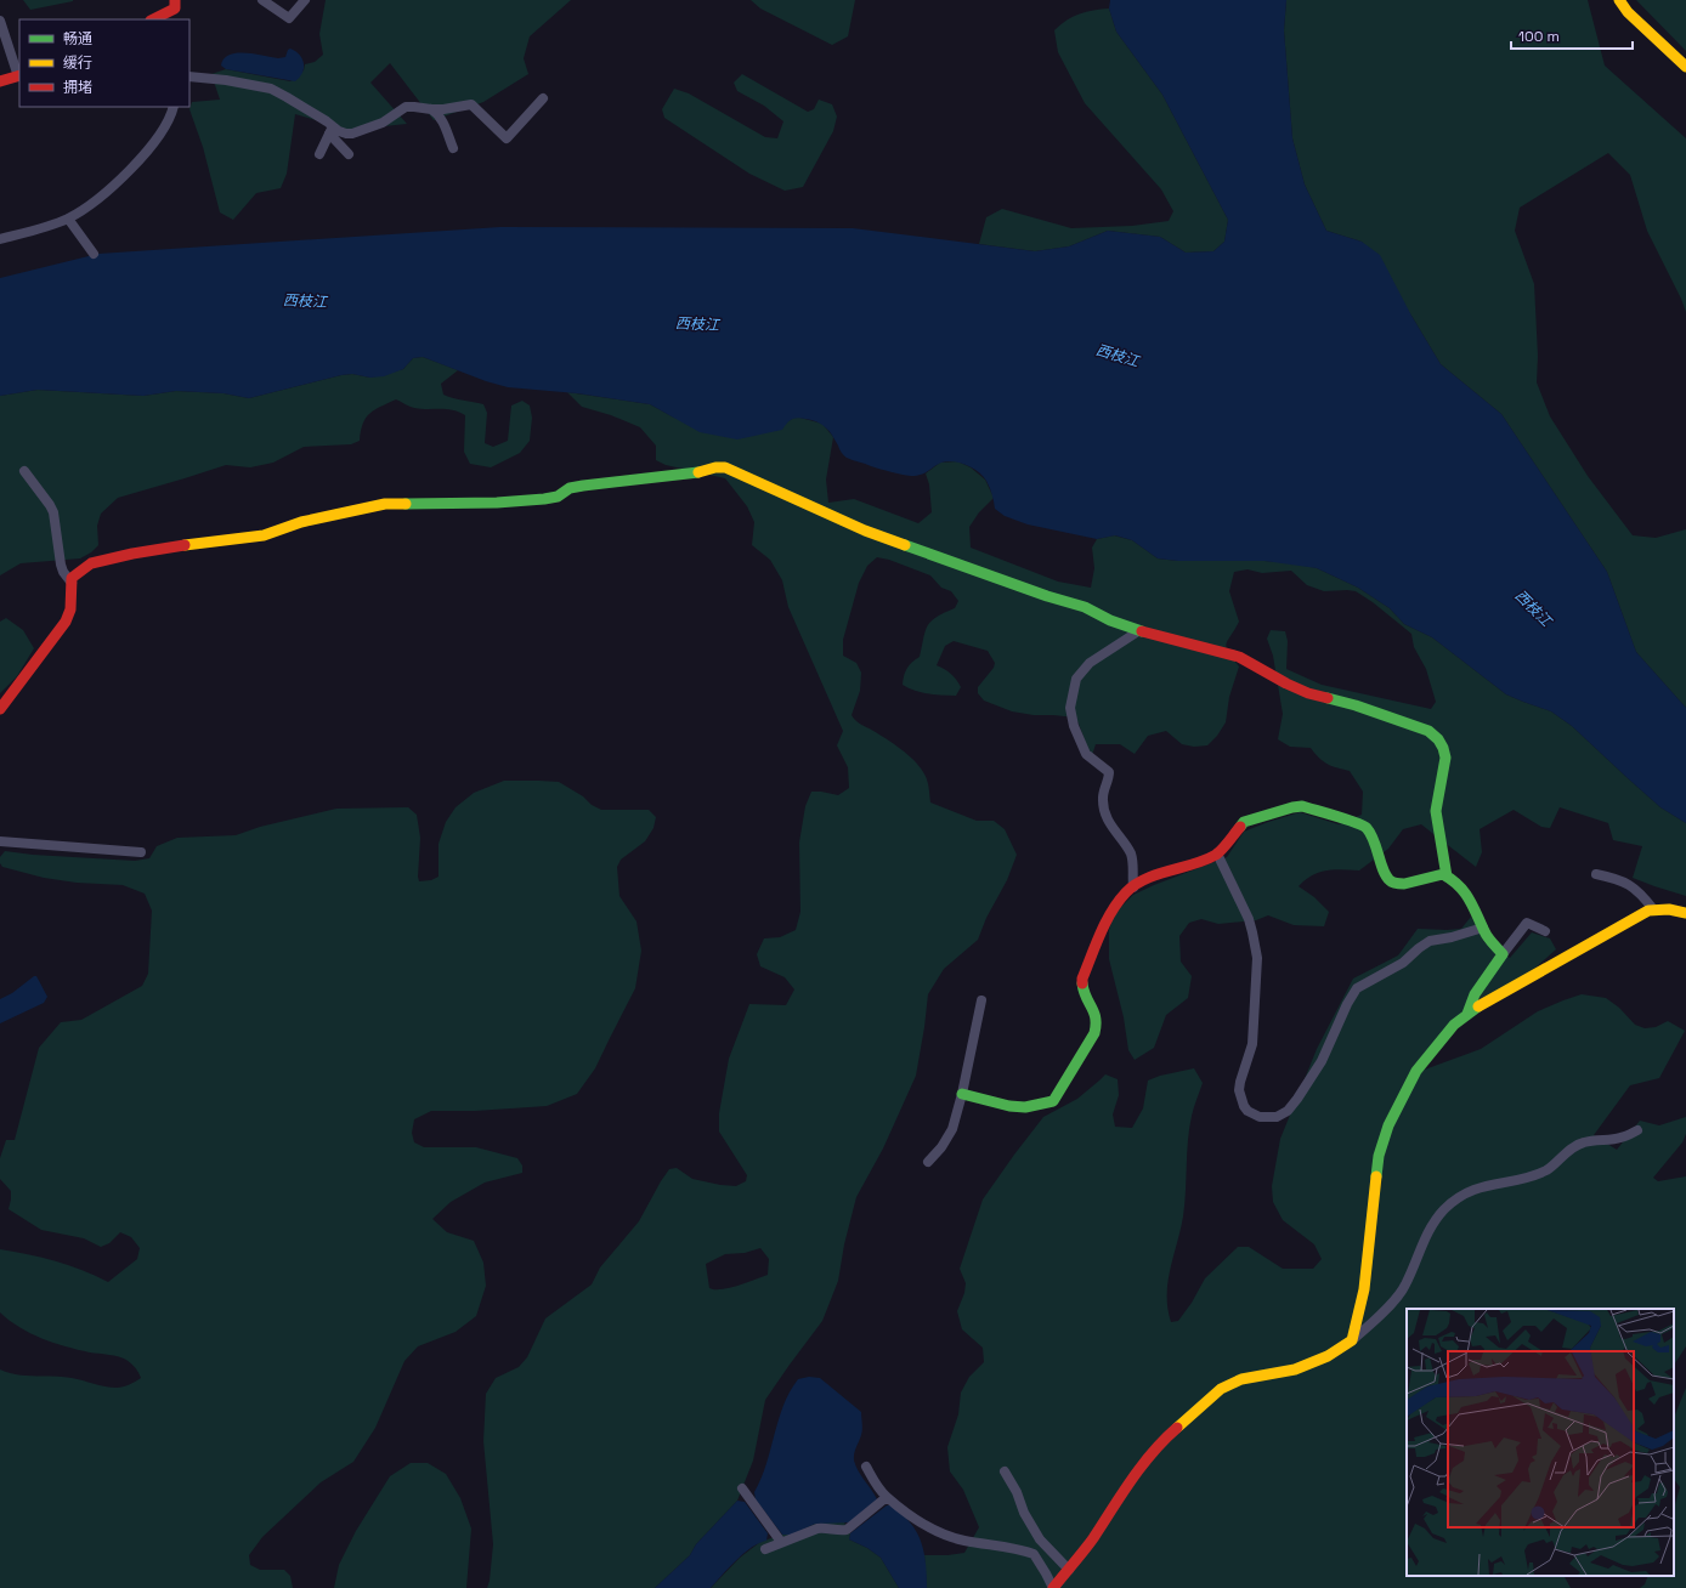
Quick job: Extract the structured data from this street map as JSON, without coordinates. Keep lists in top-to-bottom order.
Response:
{
  "water": ["西枝江"],
  "legend": ["畅通", "缓行", "拥堵"],
  "scale_bar": "100 m"
}
